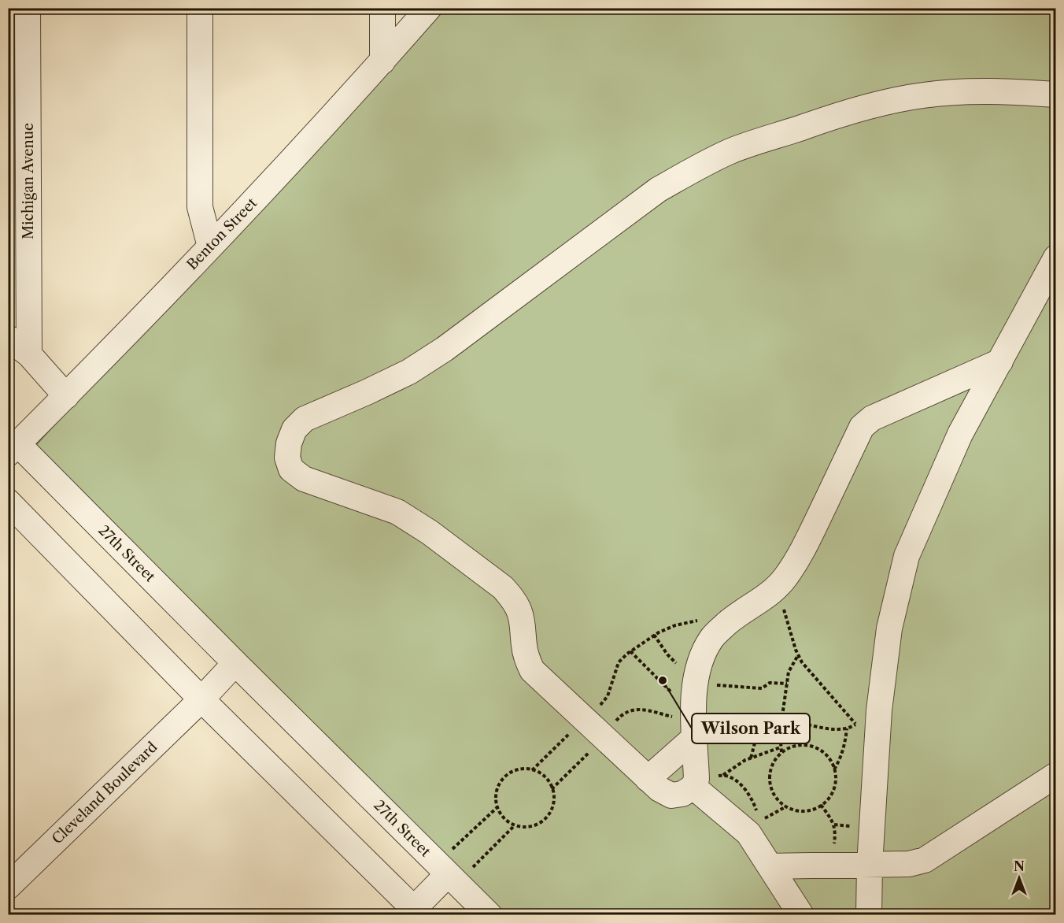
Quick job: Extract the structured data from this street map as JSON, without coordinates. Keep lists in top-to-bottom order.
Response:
{
  "streets": {
    "street": [
      "Michigan Avenue",
      "Benton Street",
      "27th Street",
      "Cleveland Boulevard"
    ]
  },
  "crossings": [
    ["Benton Street", "27th Street"]
  ],
  "places": ["Wilson Park"],
  "north": "top"
}
